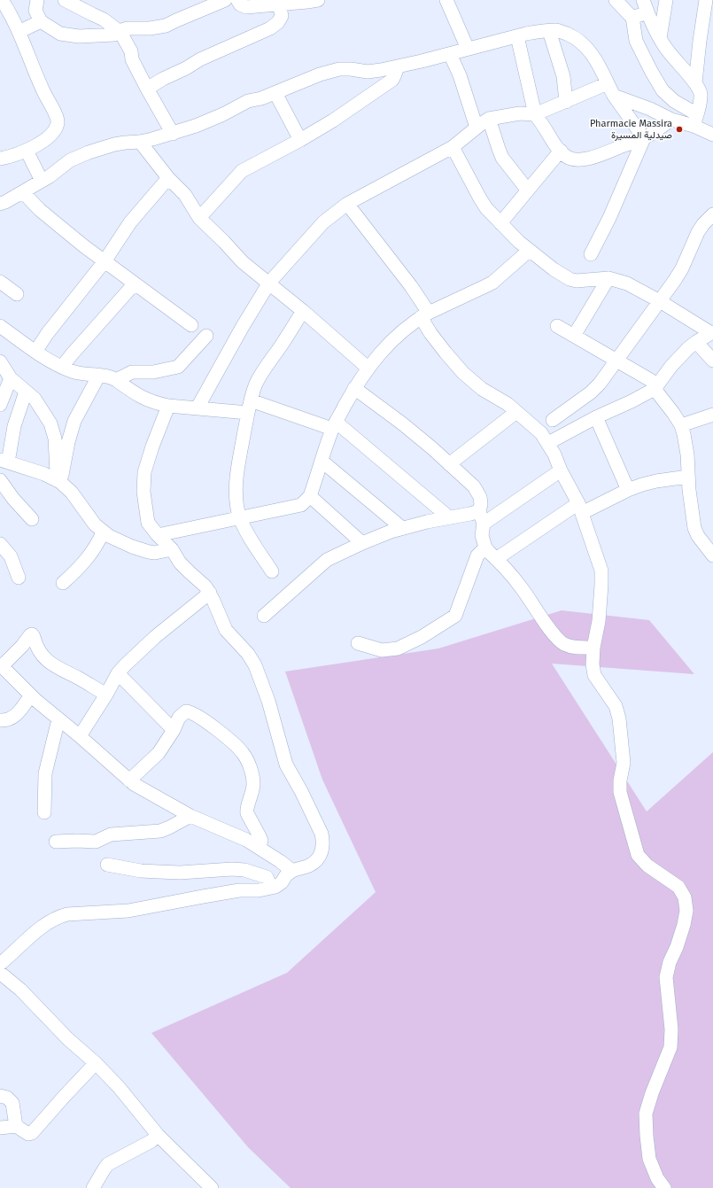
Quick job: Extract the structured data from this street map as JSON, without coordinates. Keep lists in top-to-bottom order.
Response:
{
  "places": ["Pharmacie Massira صيدلية المسيرة"]
}
